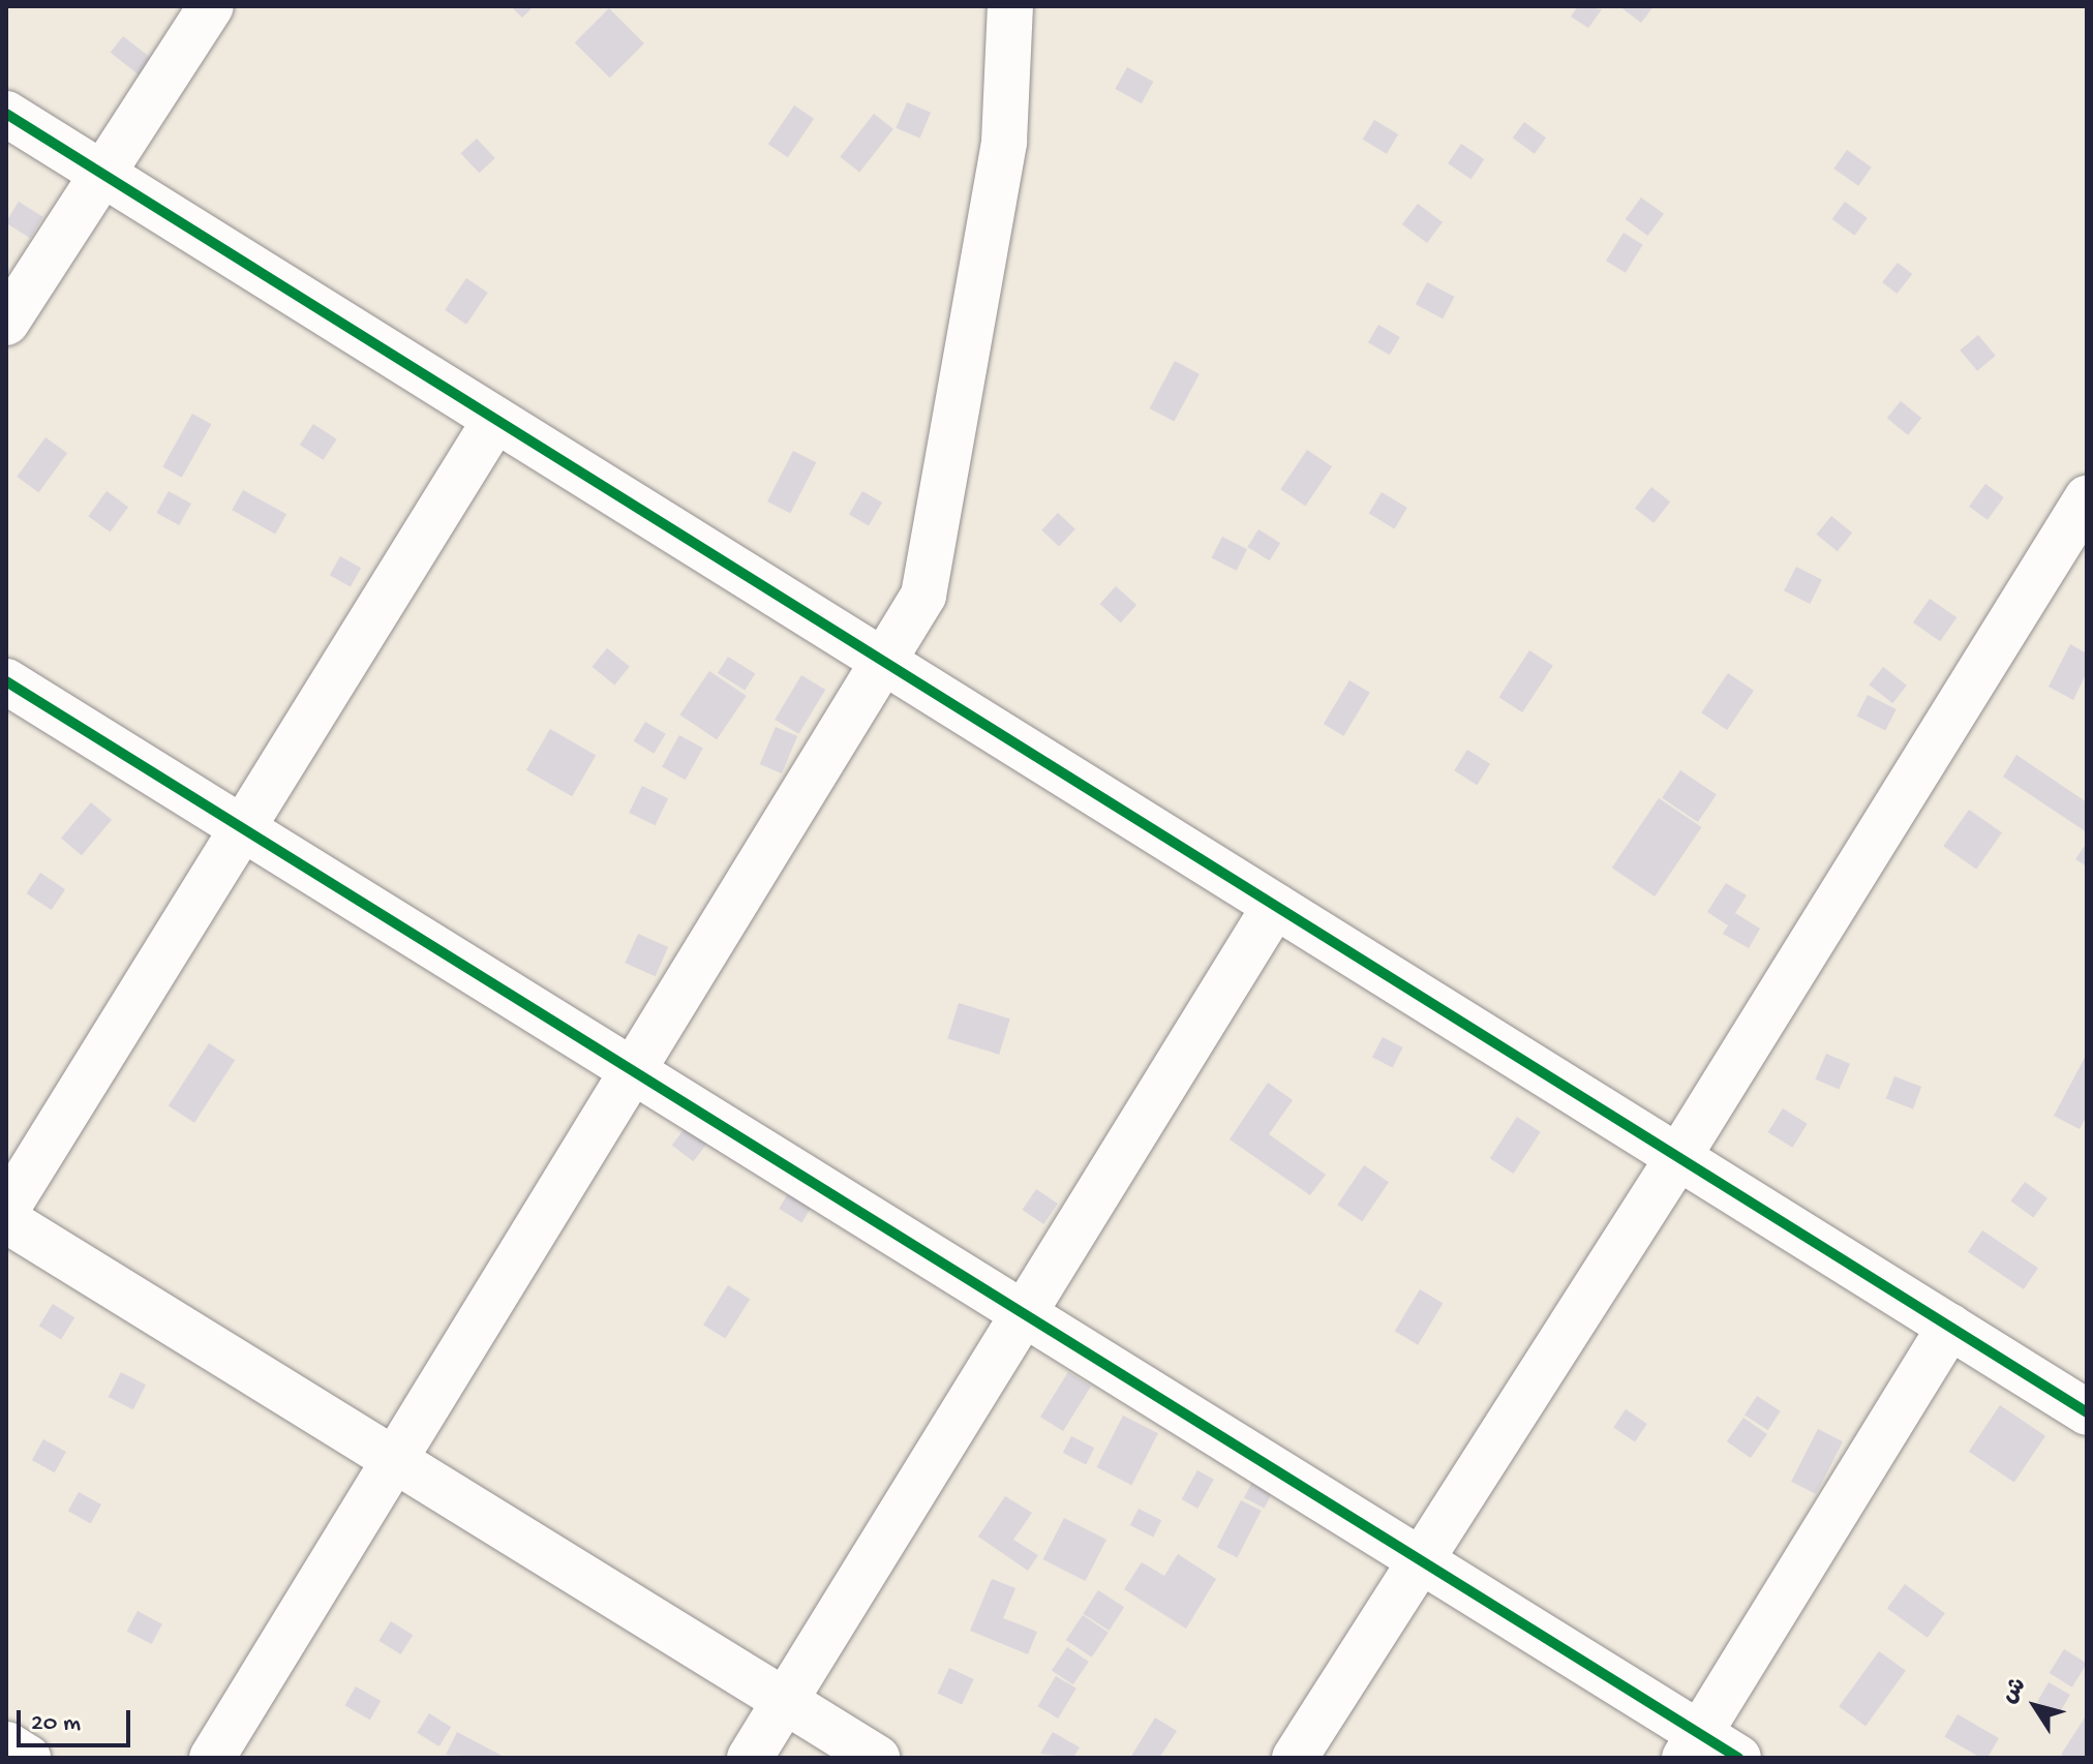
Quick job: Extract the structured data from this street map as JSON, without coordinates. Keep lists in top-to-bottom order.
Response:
{
  "scale_bar": "20 m",
  "north": "top left"
}
